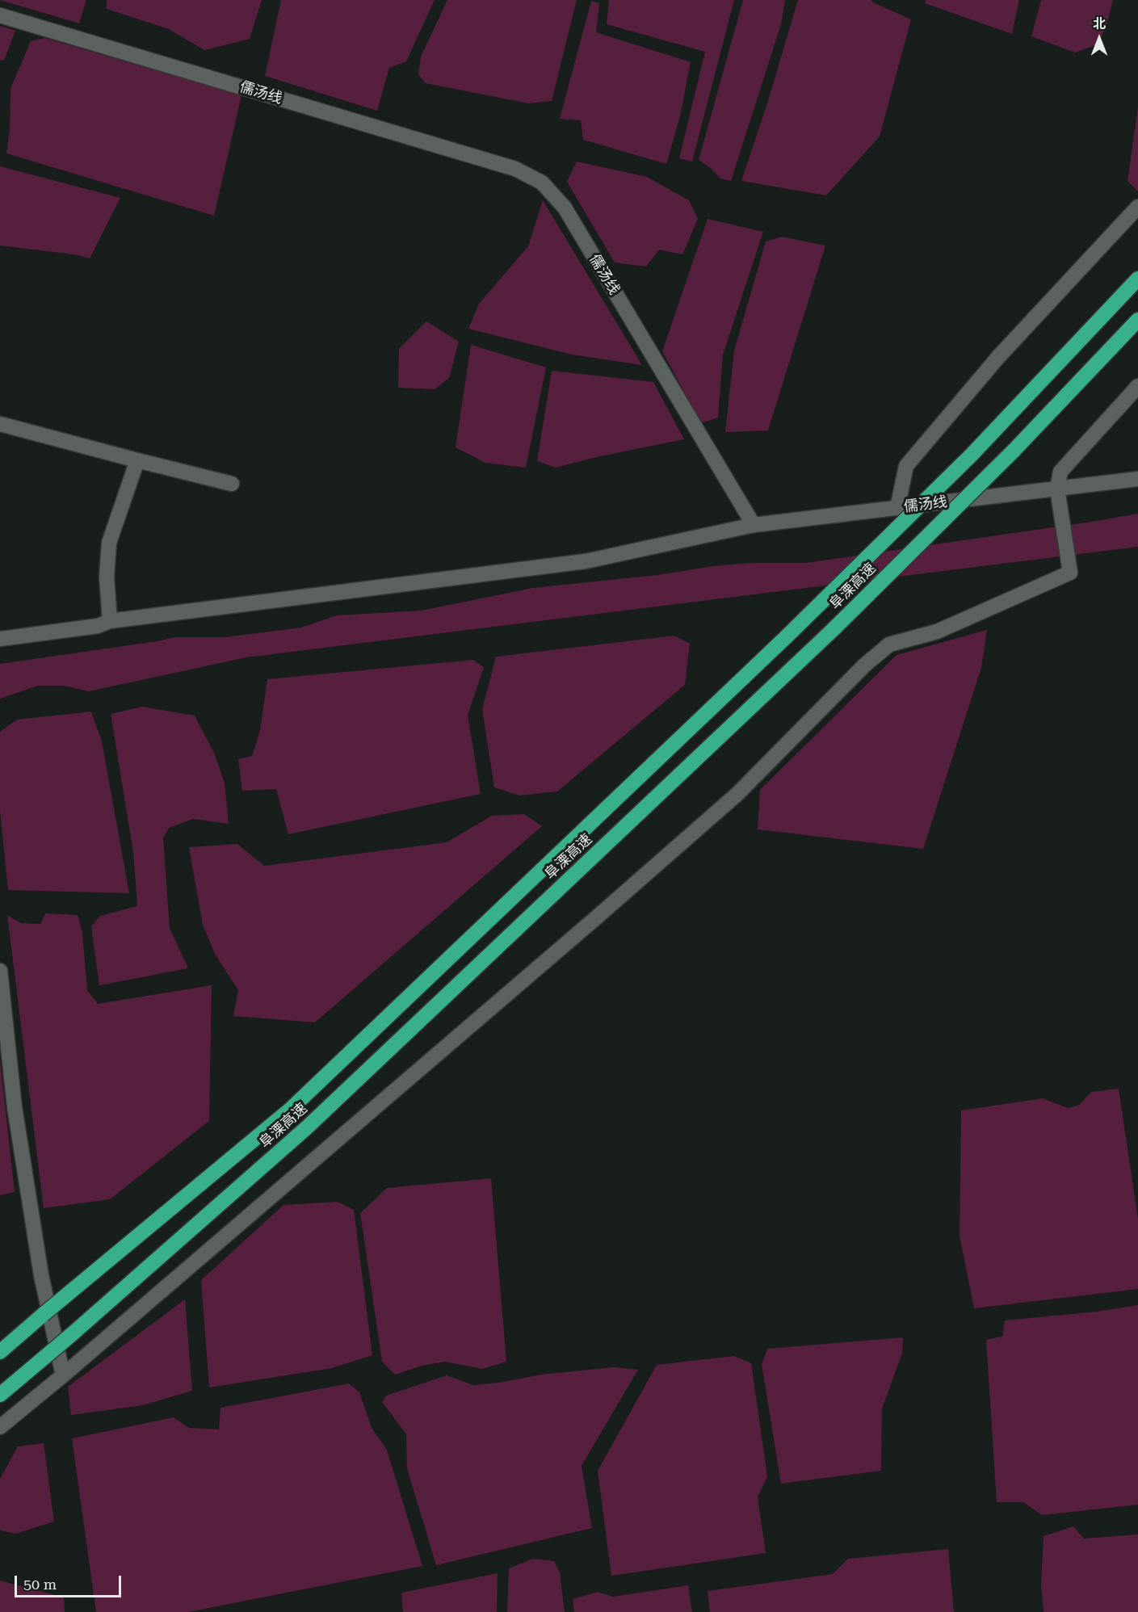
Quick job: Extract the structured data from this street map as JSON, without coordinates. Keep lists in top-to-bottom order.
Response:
{
  "streets": {
    "highway": ["阜溧高速"],
    "street": ["儒汤线"]
  },
  "scale_bar": "50 m",
  "north": "top"
}
